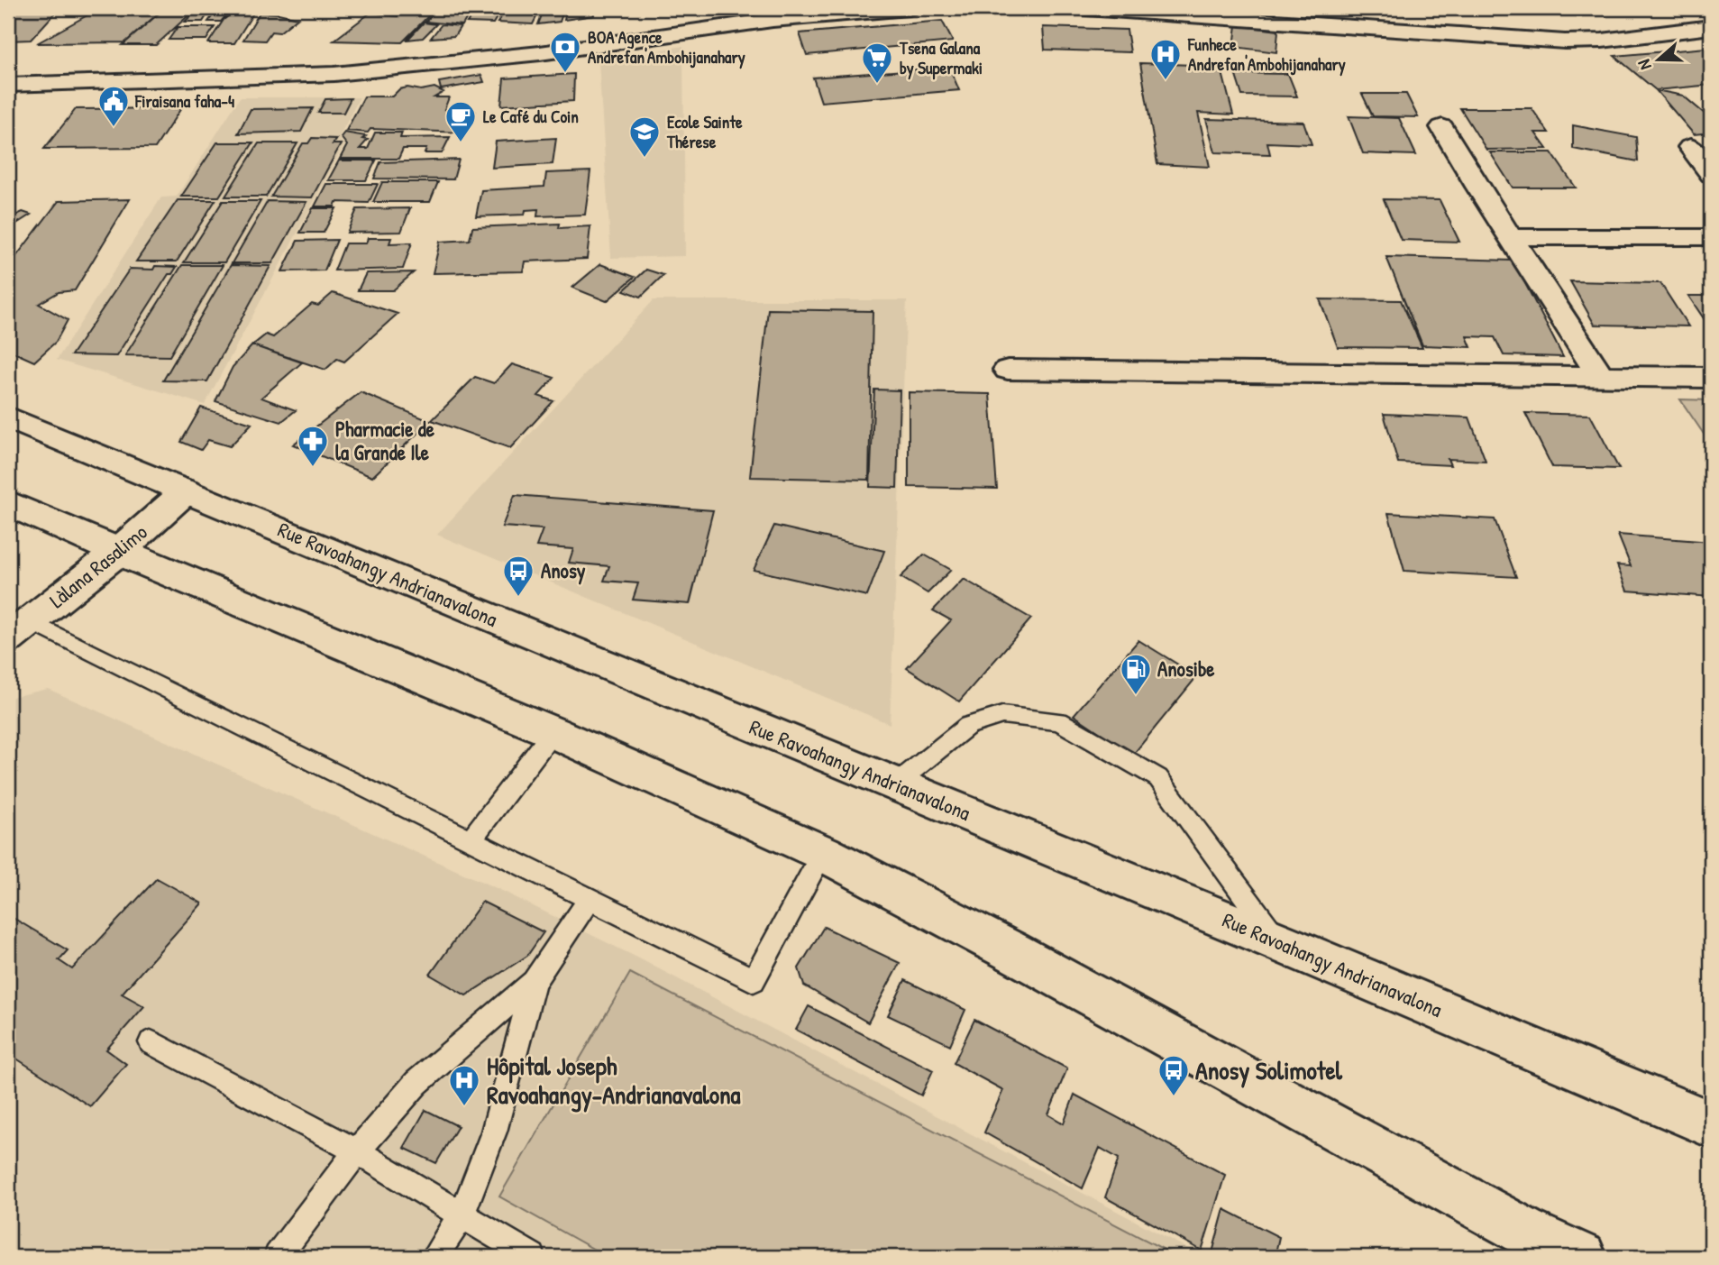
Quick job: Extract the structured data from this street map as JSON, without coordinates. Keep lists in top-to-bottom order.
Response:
{
  "streets": {
    "main road": ["Làlana Rasalimo", "Rue Ravoahangy Andrianavalona"]
  },
  "crossings": [
    ["Làlana Rasalimo", "Rue Ravoahangy Andrianavalona"]
  ],
  "places": {
    "bank": ["BOA Agence Andrefan'Ambohijanahary"],
    "hospital": ["Funhece Andrefan'Ambohijanahary", "Hôpital Joseph Ravoahangy-Andrianavalona"],
    "supermarket": ["Tsena Galana by Supermaki"],
    "public building": ["Firaisana faha-4"],
    "cafe": ["Le Café du Coin"],
    "school or university": ["Ecole Sainte Thérese"],
    "pharmacy": ["Pharmacie de la Grande Ile"],
    "bus stop": ["Anosy", "Anosy Solimotel"],
    "fuel station": ["Anosibe"]
  },
  "north": "left"
}
